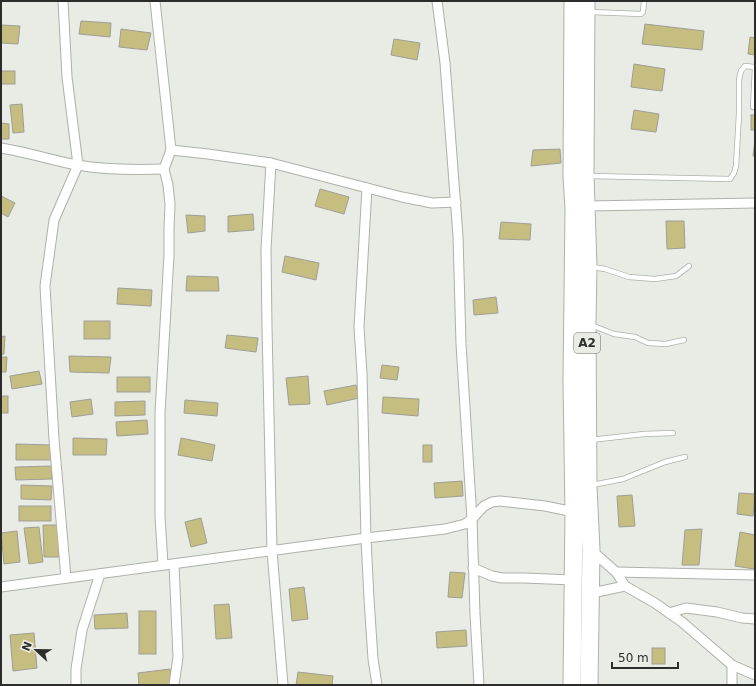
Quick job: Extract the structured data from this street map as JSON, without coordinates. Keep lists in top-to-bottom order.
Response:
{
  "streets": {
    "highway": ["A2"]
  },
  "scale_bar": "50 m",
  "north": "left"
}
